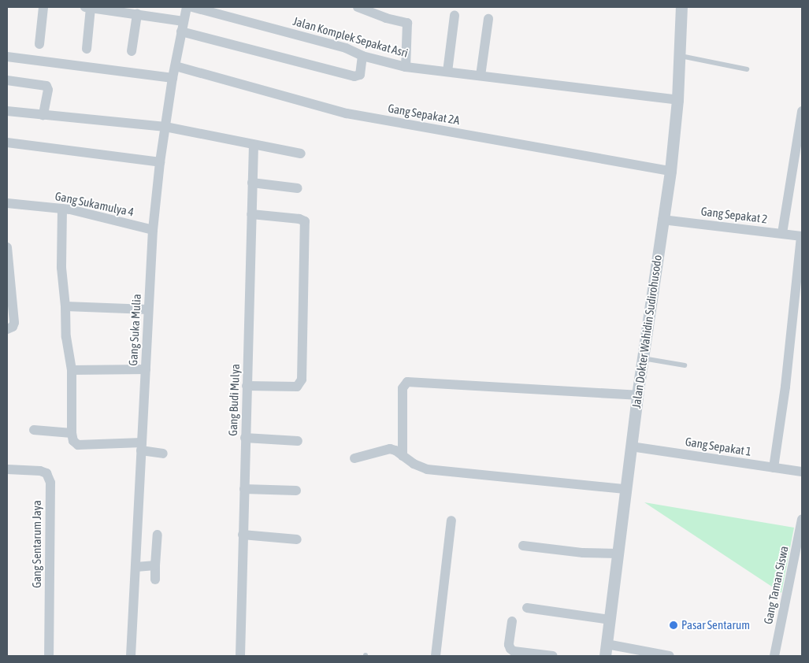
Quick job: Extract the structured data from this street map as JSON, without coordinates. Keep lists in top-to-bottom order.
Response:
{
  "streets": {
    "street": [
      "Jalan Komplek Sepakat Asri",
      "Gang Sepakat 2A",
      "Gang Sukamulya 4",
      "Gang Sepakat 2",
      "Gang Suka Mulia",
      "Jalan Dokter Wahidin Sudirohusodo",
      "Gang Budi Mulya",
      "Gang Sepakat 1",
      "Gang Sentarum Jaya",
      "Gang Taman Siswa"
    ]
  },
  "crossings": [
    ["Jalan Komplek Sepakat Asri", "Jalan Dokter Wahidin Sudirohusodo"],
    ["Gang Sepakat 2A", "Gang Suka Mulia"],
    ["Gang Sepakat 2A", "Jalan Dokter Wahidin Sudirohusodo"],
    ["Gang Sukamulya 4", "Gang Suka Mulia"],
    ["Gang Sepakat 2", "Jalan Dokter Wahidin Sudirohusodo"],
    ["Jalan Dokter Wahidin Sudirohusodo", "Gang Sepakat 1"]
  ],
  "places": ["Pasar Sentarum"]
}
